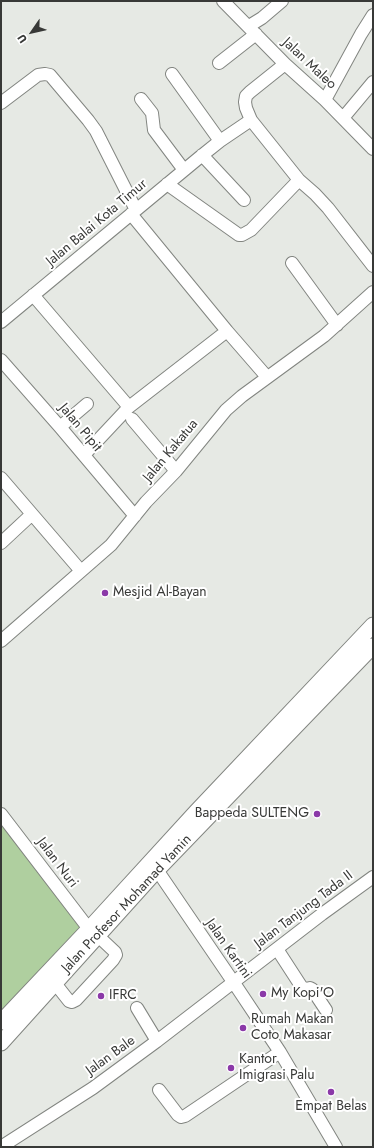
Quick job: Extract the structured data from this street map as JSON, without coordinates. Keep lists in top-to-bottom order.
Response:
{
  "streets": {
    "main road": ["Jalan Profesor Mohamad Yamin"],
    "street": [
      "Jalan Maleo",
      "Jalan Balai Kota Timur",
      "Jalan Pipit",
      "Jalan Kakatua",
      "Jalan Nuri",
      "Jalan Tanjung Tada II",
      "Jalan Kartini",
      "Jalan Bale"
    ]
  },
  "crossings": [
    ["Jalan Pipit", "Jalan Kakatua"],
    ["Jalan Nuri", "Jalan Profesor Mohamad Yamin"],
    ["Jalan Profesor Mohamad Yamin", "Jalan Kartini"],
    ["Jalan Tanjung Tada II", "Jalan Kartini"],
    ["Jalan Tanjung Tada II", "Jalan Bale"],
    ["Jalan Kartini", "Jalan Bale"]
  ],
  "places": [
    "Mesjid Al-Bayan",
    "Bappeda SULTENG",
    "My Kopi'O",
    "IFRC",
    "Rumah Makan Coto Makasar",
    "Kantor Imigrasi Palu",
    "Empat Belas"
  ],
  "north": "bottom left"
}
